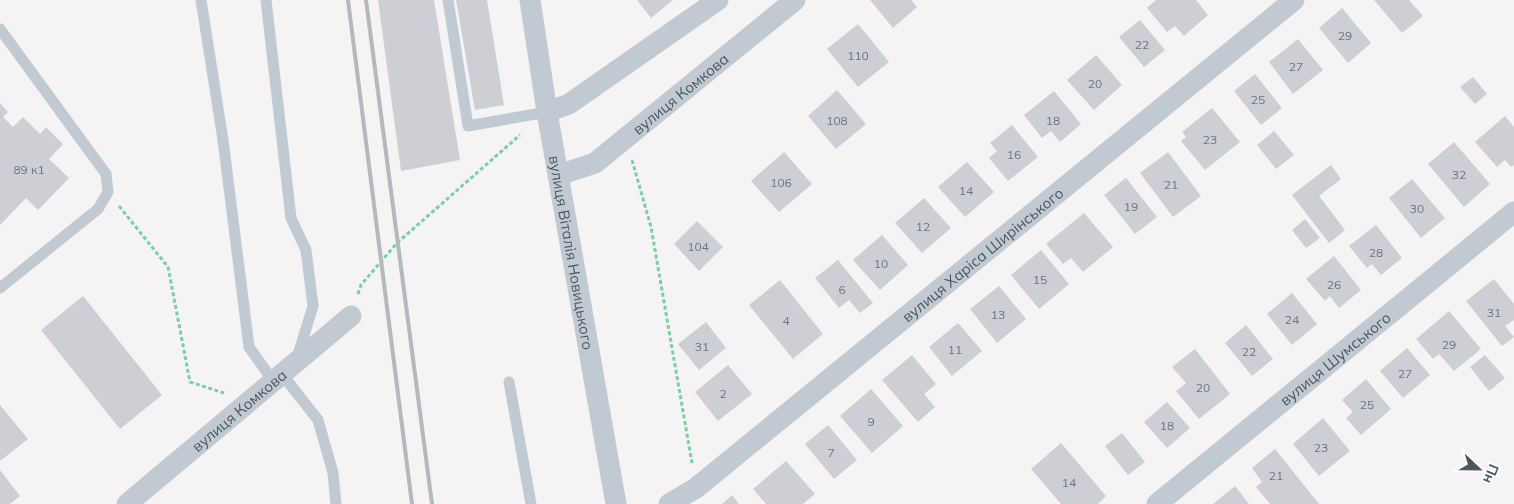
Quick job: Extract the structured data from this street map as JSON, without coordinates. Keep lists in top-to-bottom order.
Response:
{
  "streets": {
    "street": [
      "вулиця Комкова",
      "вулиця Віталія Новицького",
      "вулиця Харіса Ширінського",
      "вулиця Шумського"
    ]
  },
  "crossings": [
    ["вулиця Комкова", "вулиця Віталія Новицького"]
  ],
  "house_numbers": [
    "29",
    "22",
    "110",
    "27",
    "20",
    "25",
    "108",
    "18",
    "23",
    "16",
    "89 к1",
    "32",
    "106",
    "21",
    "14",
    "19",
    "30",
    "12",
    "104",
    "28",
    "10",
    "15",
    "26",
    "6",
    "31",
    "13",
    "24",
    "4",
    "29",
    "31",
    "11",
    "22",
    "27",
    "20",
    "2",
    "25",
    "9",
    "18",
    "23",
    "7",
    "21",
    "14"
  ],
  "north": "right"
}
